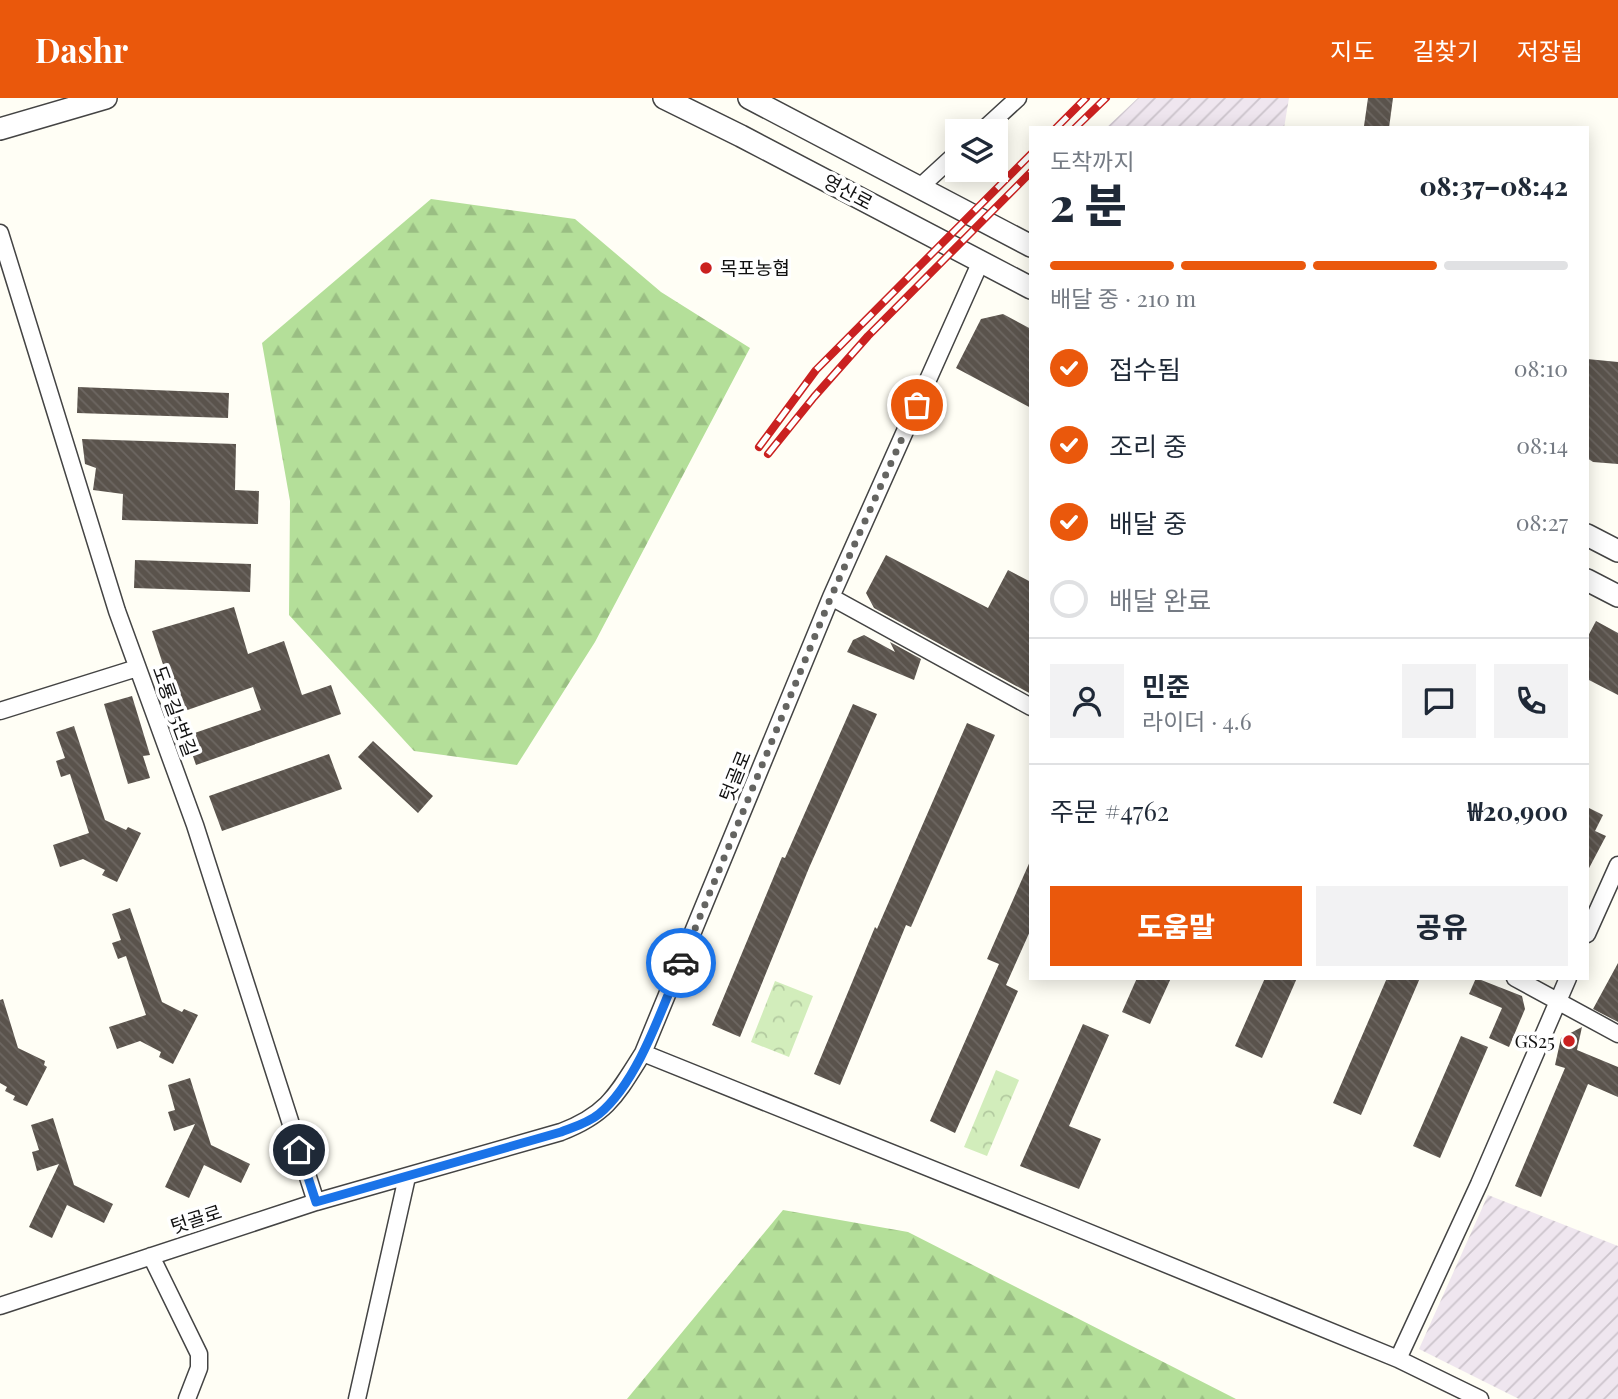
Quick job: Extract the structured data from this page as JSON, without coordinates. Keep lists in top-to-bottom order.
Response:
{
  "streets": {
    "street": ["영산로", "도룡길5번길", "텃골로"]
  },
  "crossings": [
    ["영산로", "텃골로"],
    ["도룡길5번길", "텃골로"]
  ],
  "places": ["목포농협", "GS25"],
  "page": {
    "header": "Dashr",
    "nav": ["지도", "길찾기", "저장됨"],
    "heading": ["2 분", "도착까지", "08:37–08:42"],
    "panel": [
      "민준",
      "라이더 · 4.6",
      "주문 #4762",
      "₩20,900"
    ],
    "bar": "배달 중 · 210 m",
    "list": [
      ["접수됨", "08:10"],
      ["조리 중", "08:14"],
      ["배달 중", "08:27"],
      "배달 완료"
    ],
    "buttons": ["도움말", "공유"]
  }
}
